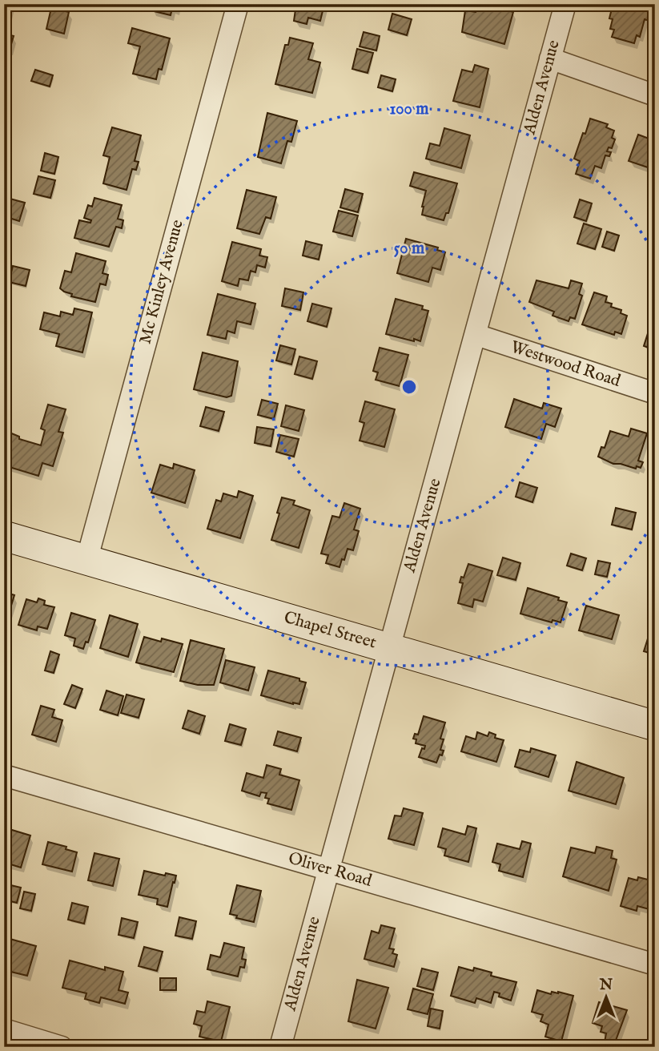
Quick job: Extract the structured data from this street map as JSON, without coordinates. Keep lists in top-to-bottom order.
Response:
{
  "streets": {
    "street": [
      "Alden Avenue",
      "Mc Kinley Avenue",
      "Westwood Road",
      "Chapel Street",
      "Oliver Road"
    ]
  },
  "crossings": [
    ["Alden Avenue", "Westwood Road"],
    ["Alden Avenue", "Chapel Street"],
    ["Alden Avenue", "Oliver Road"],
    ["Mc Kinley Avenue", "Chapel Street"]
  ],
  "north": "top",
  "rings": ["100 m", "50 m"]
}
